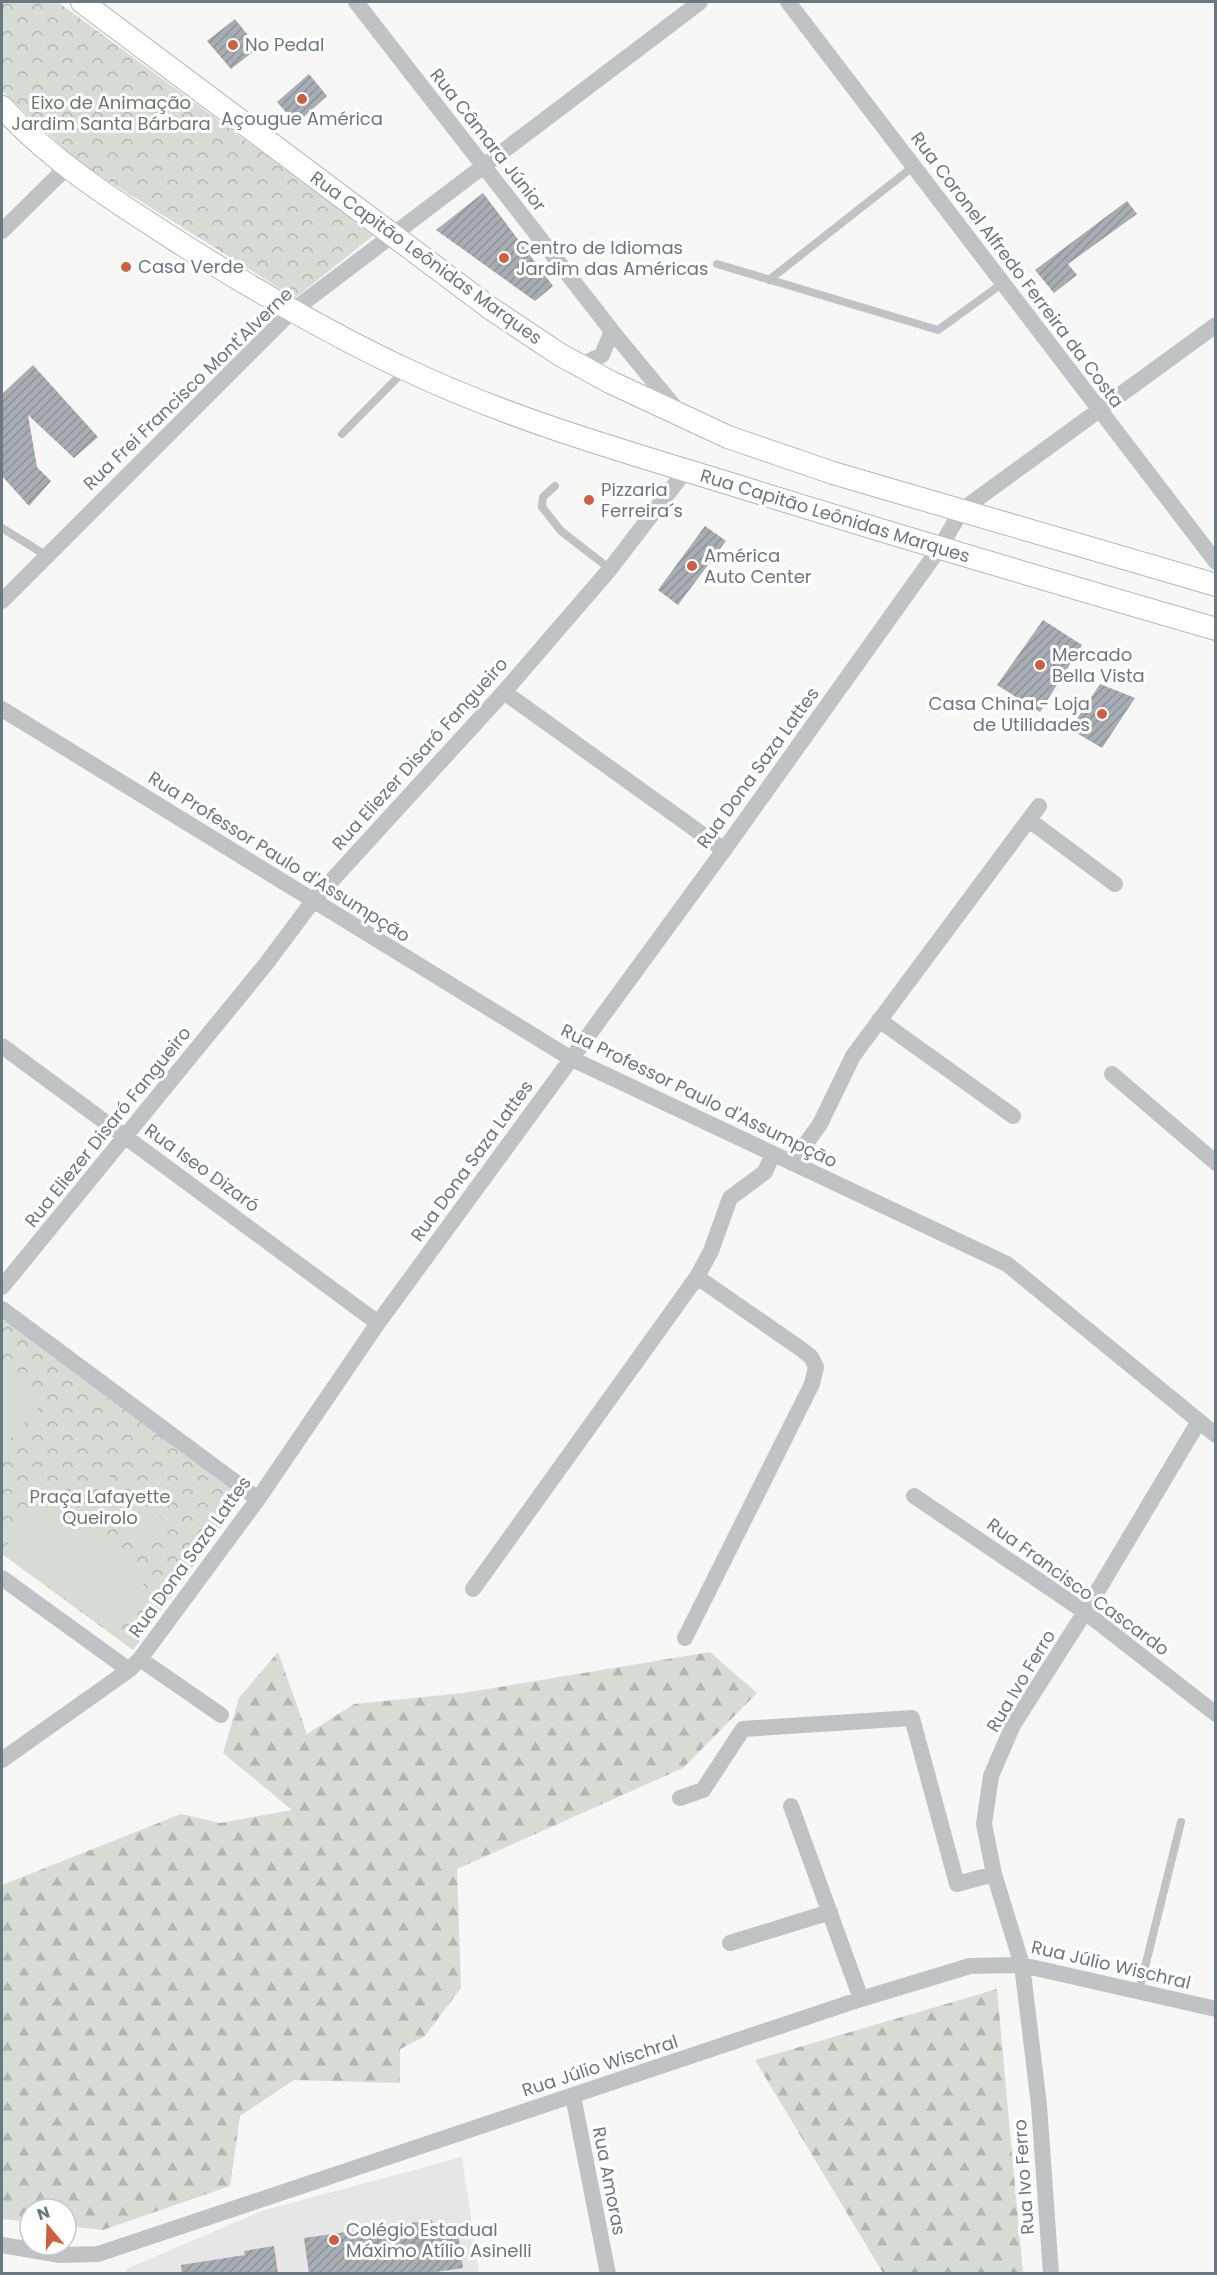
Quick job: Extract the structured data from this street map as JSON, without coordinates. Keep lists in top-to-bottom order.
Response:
{
  "streets": {
    "main road": ["Rua Capitão Leônidas Marques"],
    "street": [
      "Rua Câmara Júnior",
      "Rua Coronel Alfredo Ferreira da Costa",
      "Rua Frei Francisco Mont'Alverne",
      "Rua Eliezer Disaró Fangueiro",
      "Rua Dona Saza Lattes",
      "Rua Professor Paulo d'Assumpção",
      "Rua Iseo Dizaró",
      "Rua Francisco Cascardo",
      "Rua Ivo Ferro",
      "Rua Júlio Wischral",
      "Rua Amoras"
    ]
  },
  "crossings": [
    ["Rua Câmara Júnior", "Rua Capitão Leônidas Marques"],
    ["Rua Câmara Júnior", "Rua Frei Francisco Mont'Alverne"],
    ["Rua Capitão Leônidas Marques", "Rua Frei Francisco Mont'Alverne"],
    ["Rua Capitão Leônidas Marques", "Rua Eliezer Disaró Fangueiro"],
    ["Rua Capitão Leônidas Marques", "Rua Dona Saza Lattes"],
    ["Rua Eliezer Disaró Fangueiro", "Rua Professor Paulo d'Assumpção"],
    ["Rua Eliezer Disaró Fangueiro", "Rua Iseo Dizaró"],
    ["Rua Dona Saza Lattes", "Rua Professor Paulo d'Assumpção"],
    ["Rua Dona Saza Lattes", "Rua Iseo Dizaró"],
    ["Rua Professor Paulo d'Assumpção", "Rua Ivo Ferro"],
    ["Rua Francisco Cascardo", "Rua Ivo Ferro"],
    ["Rua Ivo Ferro", "Rua Júlio Wischral"],
    ["Rua Júlio Wischral", "Rua Amoras"]
  ],
  "parks": ["Eixo de Animação Jardim Santa Bárbara", "Praça Lafayette Queirolo"],
  "places": [
    "No Pedal",
    "Açougue América",
    "Centro de Idiomas Jardim das Américas",
    "Casa Verde",
    "Pizzaria Ferreira´s",
    "América Auto Center",
    "Mercado Bella Vista",
    "Casa China - Loja de Utilidades",
    "Colégio Estadual Máximo Atílio Asinelli"
  ],
  "north": "top"
}
